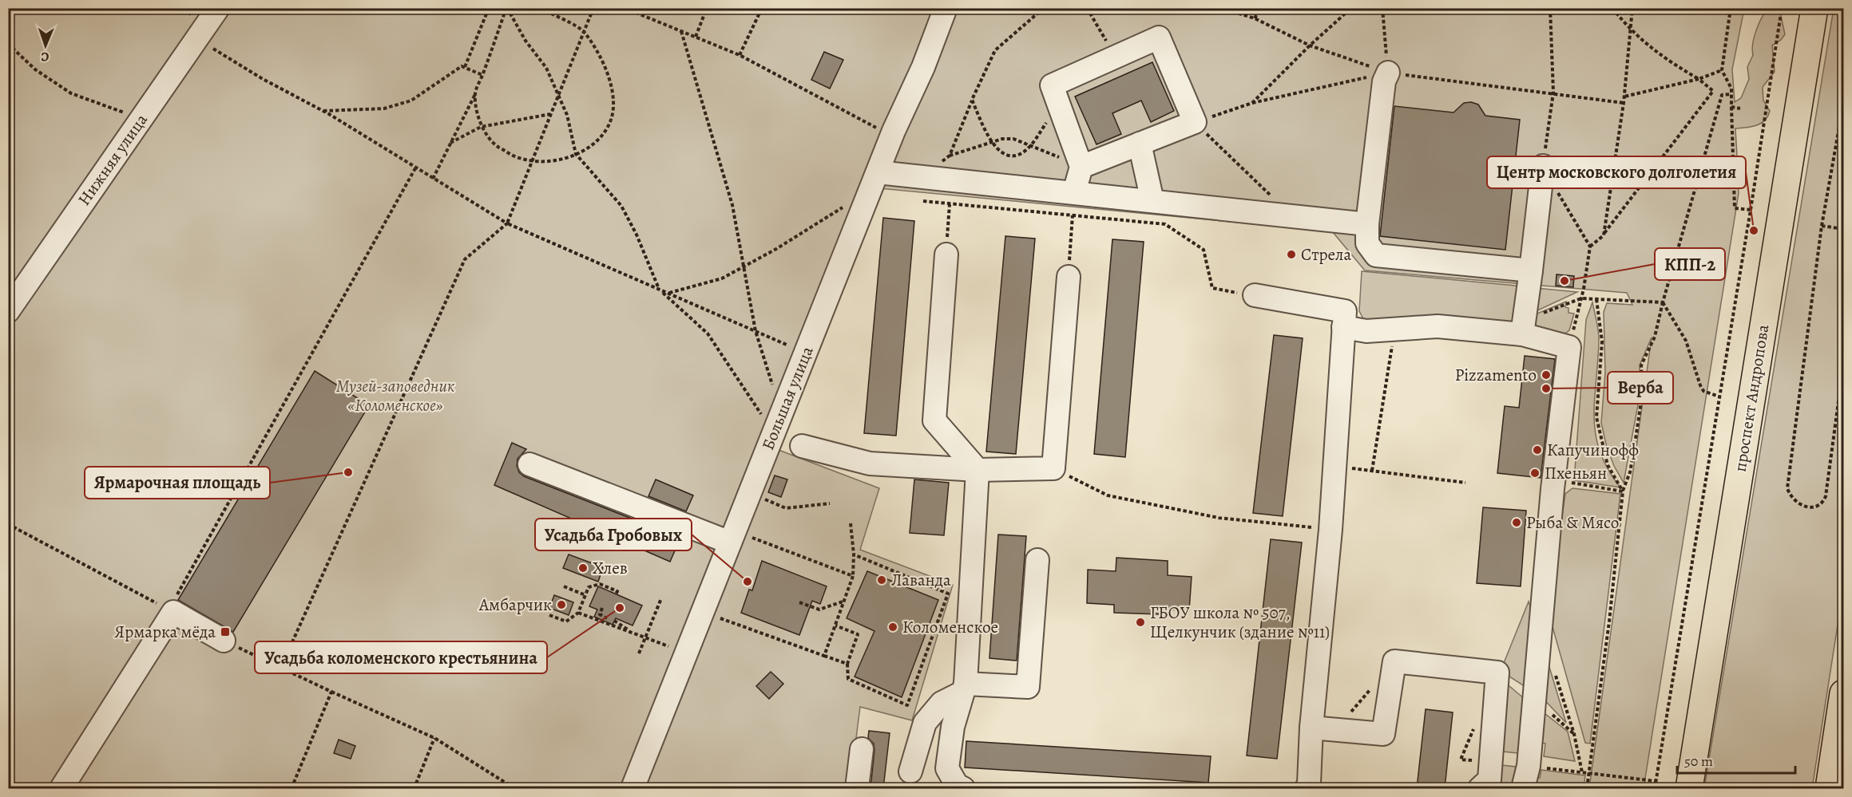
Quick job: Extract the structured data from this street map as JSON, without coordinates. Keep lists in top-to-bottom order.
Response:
{
  "streets": {
    "main road": ["проспект Андропова"],
    "street": ["Нижняя улица", "Большая улица"]
  },
  "parks": ["Музей-заповедник «Коломенское»"],
  "places": {
    "other": [
      "Центр московского долголетия",
      "Стрела",
      "КПП-2",
      "Pizzamento",
      "Верба",
      "Капучинофф",
      "Ярмарочная площадь",
      "Пхеньян",
      "Рыба & Мясо",
      "Хлев",
      "Лаванда",
      "Усадьба Гробовых",
      "Амбарчик",
      "Усадьба коломенского крестьянина",
      "ГБОУ школа № 507, Щелкунчик (здание №11)",
      "Коломенское"
    ],
    "transit": ["Ярмарка мёда"]
  },
  "scale_bar": "50 m",
  "north": "bottom"
}
